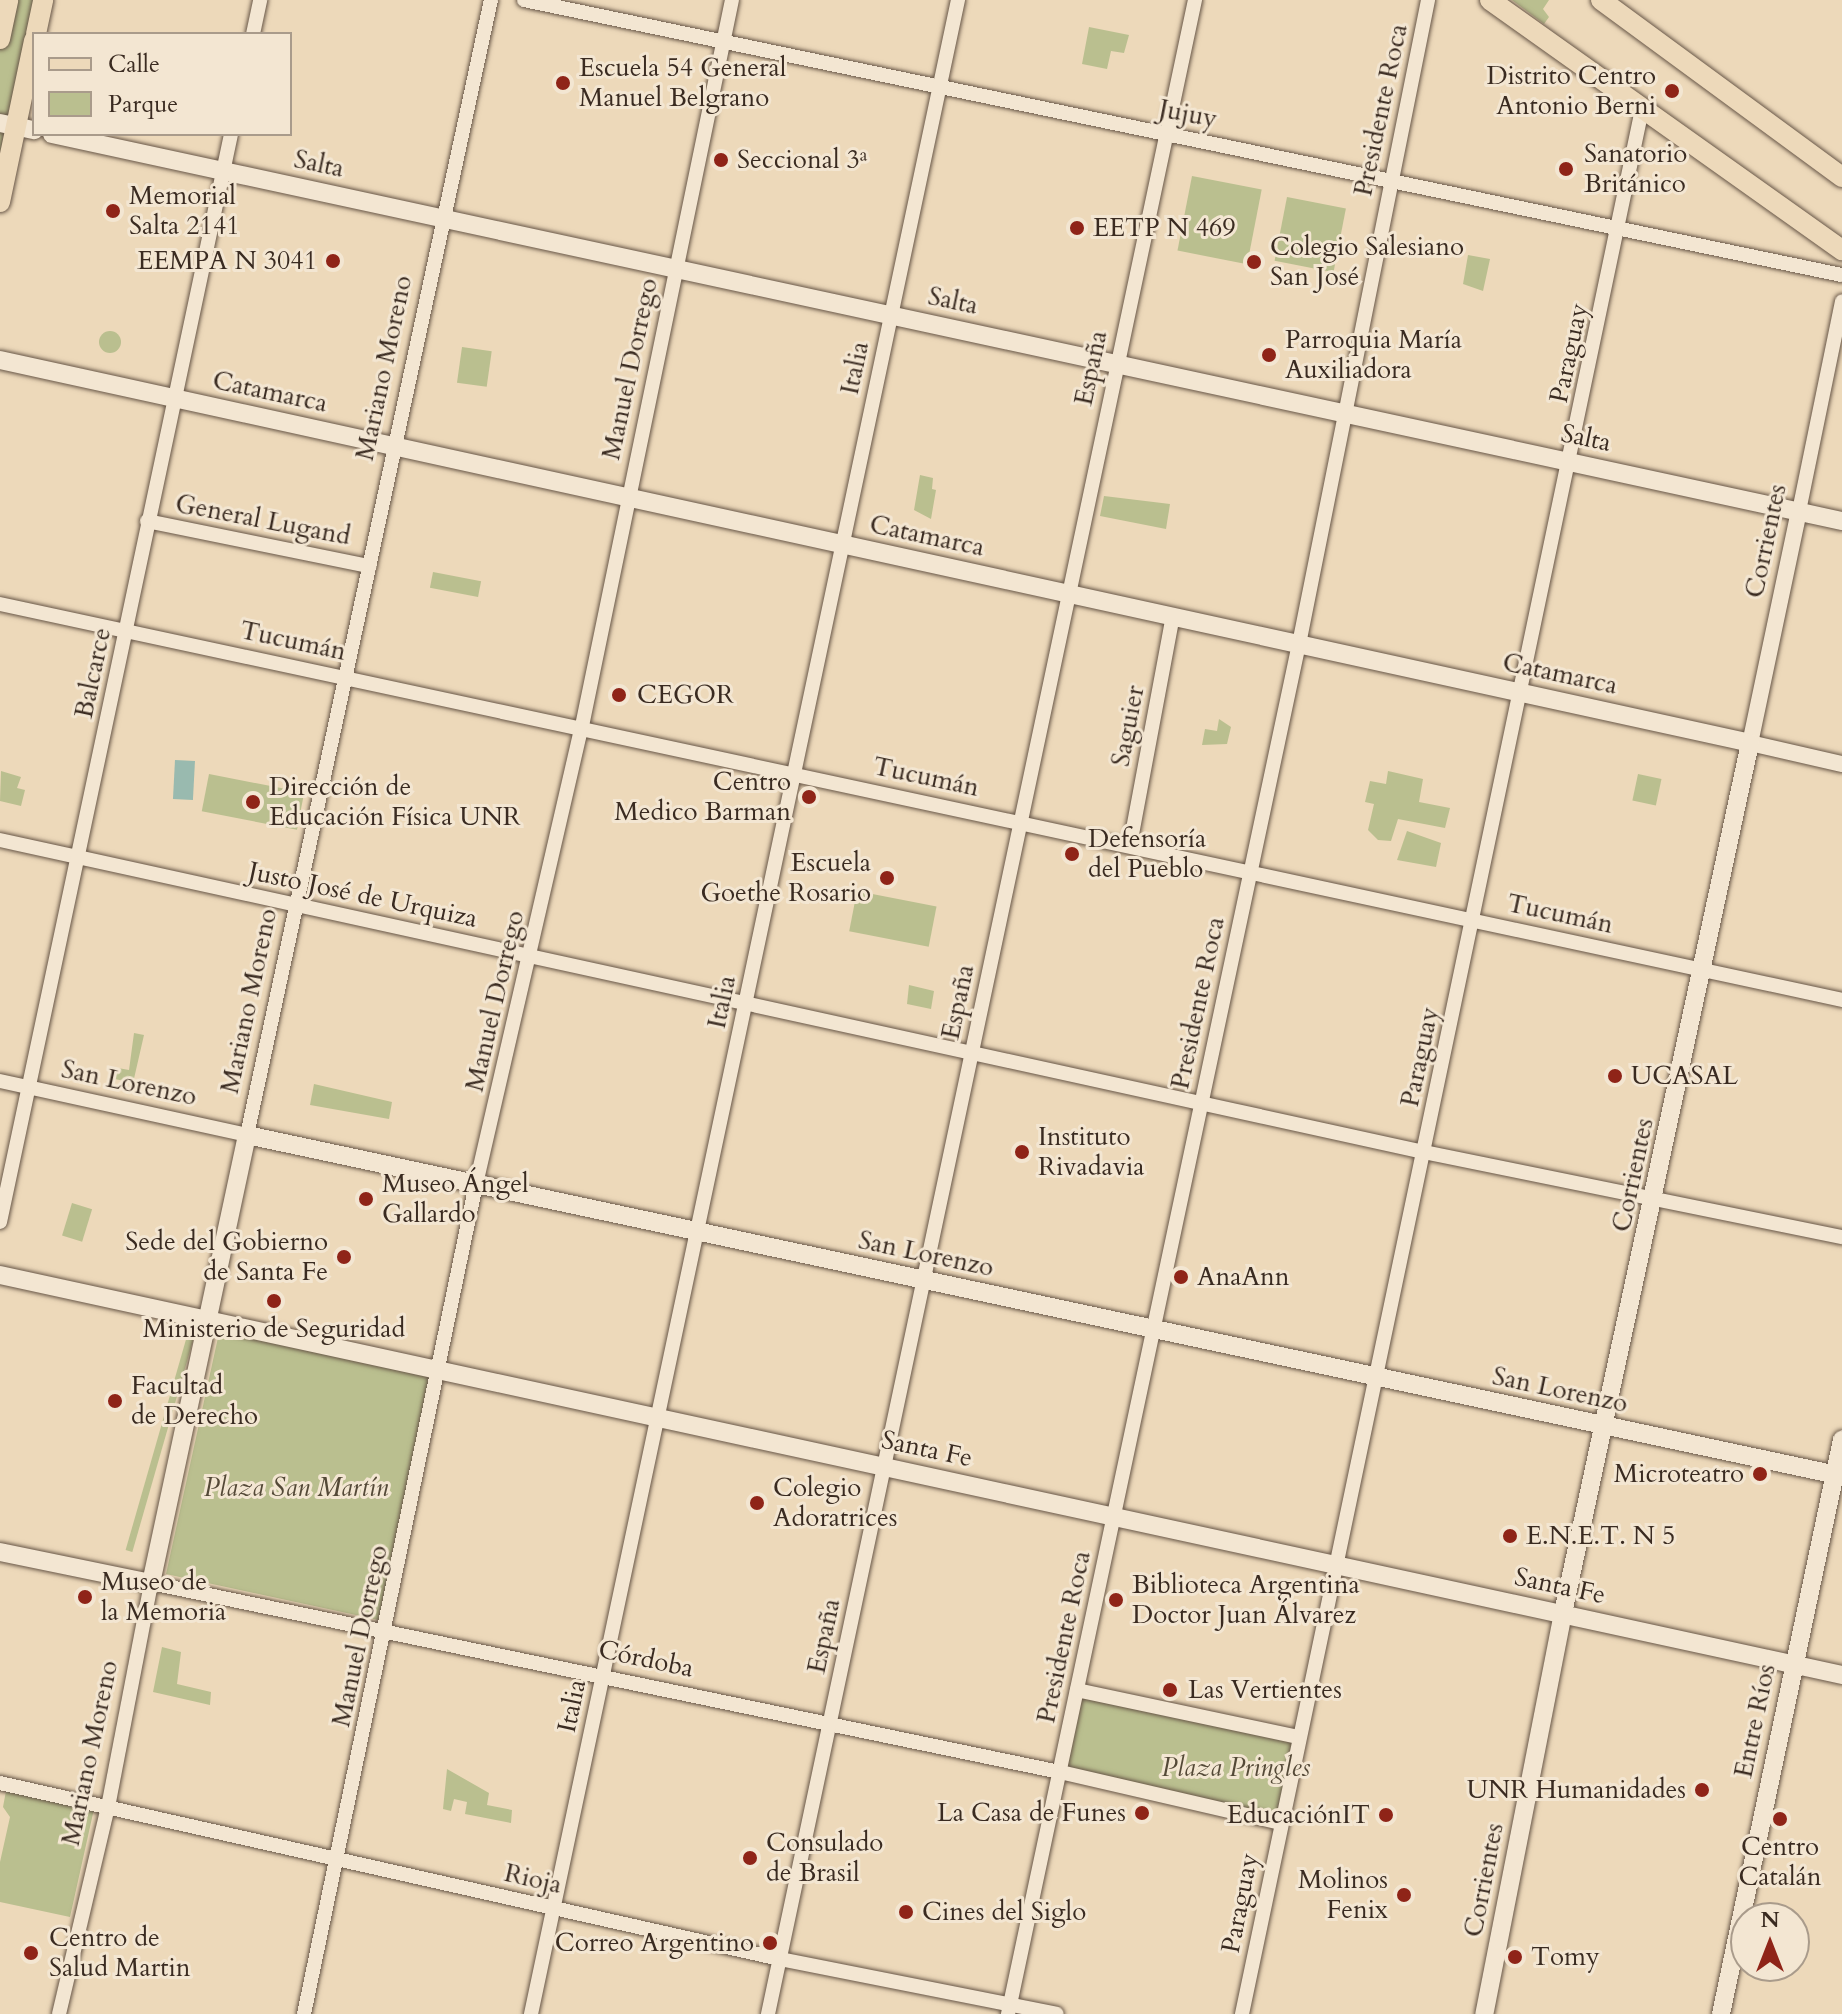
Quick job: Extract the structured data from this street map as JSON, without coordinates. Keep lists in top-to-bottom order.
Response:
{
  "streets": {
    "main road": [
      "Salta",
      "Mariano Moreno",
      "Catamarca",
      "Corrientes",
      "San Lorenzo",
      "Santa Fe",
      "Córdoba",
      "Entre Ríos"
    ],
    "street": [
      "Presidente Roca",
      "Jujuy",
      "Paraguay",
      "Italia",
      "España",
      "Manuel Dorrego",
      "General Lugand",
      "Tucumán",
      "Balcarce",
      "Saguier",
      "Justo José de Urquiza",
      "Rioja"
    ]
  },
  "crossings": [
    ["Presidente Roca", "Jujuy"],
    ["Presidente Roca", "Salta"],
    ["Presidente Roca", "Catamarca"],
    ["Presidente Roca", "Tucumán"],
    ["Presidente Roca", "Justo José de Urquiza"],
    ["Presidente Roca", "San Lorenzo"],
    ["Presidente Roca", "Santa Fe"],
    ["Presidente Roca", "Córdoba"],
    ["Presidente Roca", "Rioja"],
    ["Jujuy", "Paraguay"],
    ["Jujuy", "Italia"],
    ["Jujuy", "España"],
    ["Jujuy", "Manuel Dorrego"],
    ["Salta", "Paraguay"],
    ["Salta", "Mariano Moreno"],
    ["Salta", "Italia"],
    ["Salta", "España"],
    ["Salta", "Manuel Dorrego"],
    ["Salta", "Corrientes"],
    ["Salta", "Balcarce"],
    ["Paraguay", "Catamarca"],
    ["Paraguay", "Tucumán"],
    ["Paraguay", "Justo José de Urquiza"],
    ["Paraguay", "San Lorenzo"],
    ["Paraguay", "Santa Fe"],
    ["Paraguay", "Córdoba"],
    ["Mariano Moreno", "Catamarca"],
    ["Mariano Moreno", "General Lugand"],
    ["Mariano Moreno", "Tucumán"],
    ["Mariano Moreno", "Justo José de Urquiza"],
    ["Mariano Moreno", "San Lorenzo"],
    ["Mariano Moreno", "Santa Fe"],
    ["Mariano Moreno", "Córdoba"],
    ["Mariano Moreno", "Rioja"],
    ["Italia", "Catamarca"],
    ["Italia", "Tucumán"],
    ["Italia", "Justo José de Urquiza"],
    ["Italia", "San Lorenzo"],
    ["Italia", "Santa Fe"],
    ["Italia", "Córdoba"],
    ["Italia", "Rioja"],
    ["España", "Catamarca"],
    ["España", "Tucumán"],
    ["España", "Justo José de Urquiza"],
    ["España", "San Lorenzo"],
    ["España", "Santa Fe"],
    ["España", "Córdoba"],
    ["España", "Rioja"],
    ["Manuel Dorrego", "Catamarca"],
    ["Manuel Dorrego", "Tucumán"],
    ["Manuel Dorrego", "Justo José de Urquiza"],
    ["Manuel Dorrego", "San Lorenzo"],
    ["Manuel Dorrego", "Santa Fe"],
    ["Manuel Dorrego", "Córdoba"],
    ["Manuel Dorrego", "Rioja"],
    ["Catamarca", "Corrientes"],
    ["Catamarca", "Balcarce"],
    ["Catamarca", "Saguier"],
    ["General Lugand", "Balcarce"],
    ["Corrientes", "Tucumán"],
    ["Corrientes", "Justo José de Urquiza"],
    ["Corrientes", "San Lorenzo"],
    ["Corrientes", "Santa Fe"],
    ["Tucumán", "Balcarce"],
    ["Tucumán", "Saguier"],
    ["Balcarce", "Justo José de Urquiza"],
    ["Balcarce", "San Lorenzo"],
    ["San Lorenzo", "Entre Ríos"],
    ["Santa Fe", "Entre Ríos"]
  ],
  "parks": ["Plaza San Martín", "Plaza Pringles"],
  "places": [
    "Escuela 54 General Manuel Belgrano",
    "Distrito Centro Antonio Berni",
    "Seccional 3ª",
    "Sanatorio Británico",
    "Memorial Salta 2141",
    "EETP N 469",
    "EEMPA N 3041",
    "Colegio Salesiano San José",
    "Parroquia María Auxiliadora",
    "CEGOR",
    "Centro Medico Barman",
    "Dirección de Educación Física UNR",
    "Defensoría del Pueblo",
    "Escuela Goethe Rosario",
    "UCASAL",
    "Instituto Rivadavia",
    "Museo Ángel Gallardo",
    "Sede del Gobierno de Santa Fe",
    "AnaAnn",
    "Ministerio de Seguridad",
    "Facultad de Derecho",
    "Microteatro",
    "Colegio Adoratrices",
    "E.N.E.T. N 5",
    "Museo de la Memoria",
    "Biblioteca Argentina Doctor Juan Álvarez",
    "Las Vertientes",
    "UNR Humanidades",
    "La Casa de Funes",
    "EducaciónIT",
    "Centro Catalán",
    "Consulado de Brasil",
    "Molinos Fenix",
    "Cines del Siglo",
    "Correo Argentino",
    "Centro de Salud Martin",
    "Tomy"
  ],
  "legend": ["Calle", "Parque"],
  "north": "top"
}
